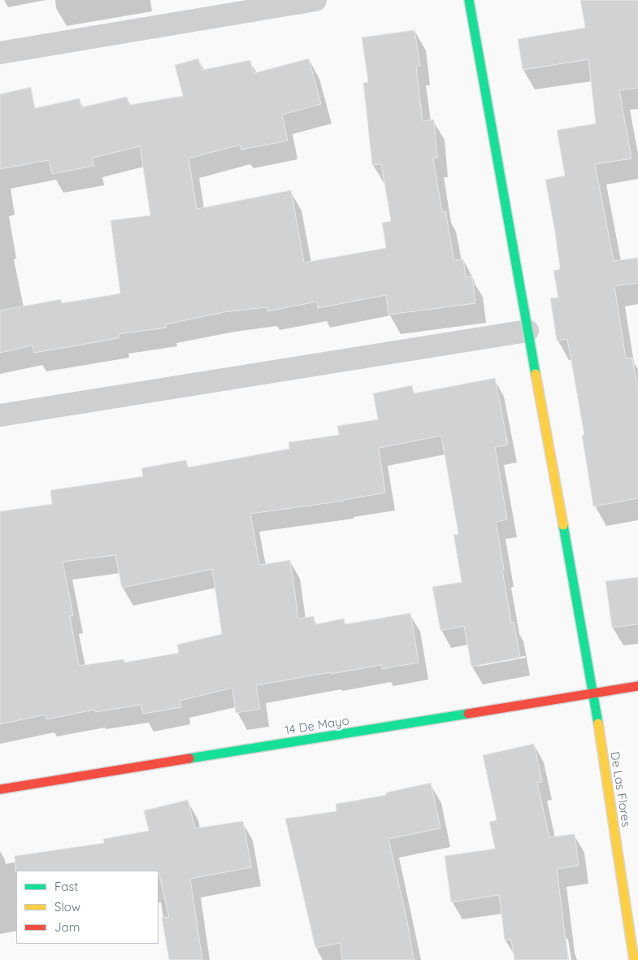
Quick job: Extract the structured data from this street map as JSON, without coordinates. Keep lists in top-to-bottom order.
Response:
{
  "streets": {
    "street": ["14 De Mayo", "De Las Flores"]
  },
  "crossings": [
    ["14 De Mayo", "De Las Flores"]
  ],
  "legend": ["Fast", "Slow", "Jam"]
}
